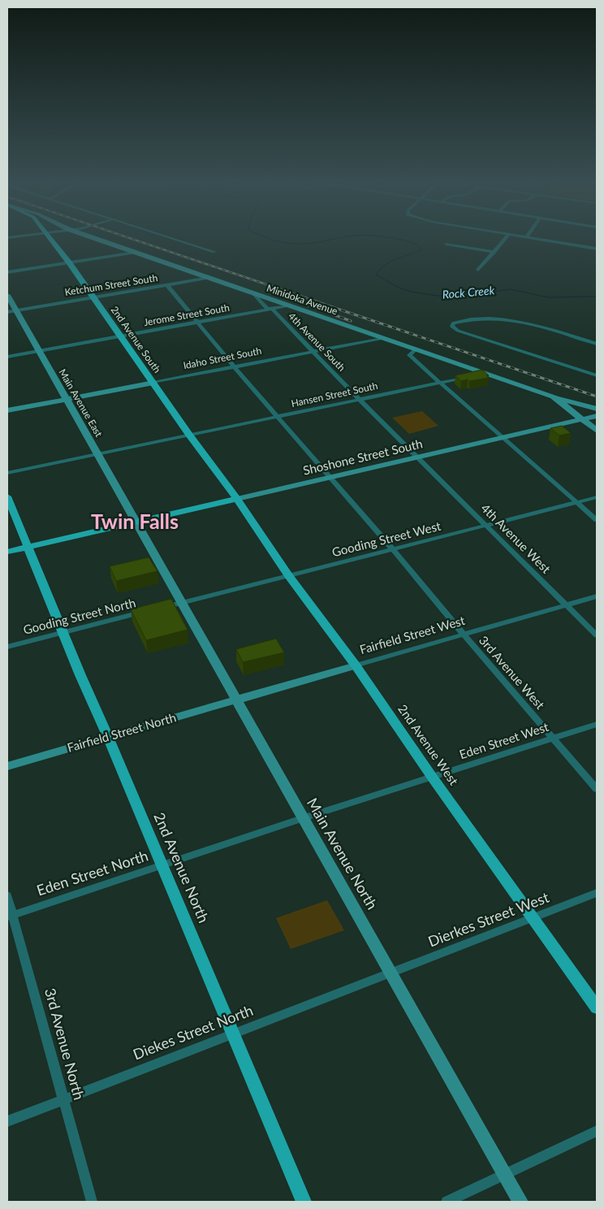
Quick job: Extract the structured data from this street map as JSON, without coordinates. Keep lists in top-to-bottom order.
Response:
{
  "streets": {
    "main road": [
      "2nd Avenue South",
      "Shoshone Street South",
      "2nd Avenue West",
      "2nd Avenue North"
    ],
    "street": [
      "Ketchum Street South",
      "Minidoka Avenue",
      "Jerome Street South",
      "4th Avenue South",
      "Idaho Street South",
      "Hansen Street South",
      "Main Avenue East",
      "4th Avenue West",
      "Gooding Street West",
      "Gooding Street North",
      "Fairfield Street West",
      "3rd Avenue West",
      "Fairfield Street North",
      "Eden Street West",
      "Main Avenue North",
      "Eden Street North",
      "Dierkes Street West",
      "Diekes Street North",
      "3rd Avenue North"
    ]
  },
  "crossings": [
    ["Ketchum Street South", "Minidoka Avenue"],
    ["Ketchum Street South", "2nd Avenue South"],
    ["Ketchum Street South", "Main Avenue East"],
    ["Ketchum Street South", "3rd Avenue West"],
    ["Minidoka Avenue", "Jerome Street South"],
    ["Minidoka Avenue", "4th Avenue South"],
    ["Minidoka Avenue", "Idaho Street South"],
    ["Minidoka Avenue", "Hansen Street South"],
    ["Minidoka Avenue", "Shoshone Street South"],
    ["Jerome Street South", "2nd Avenue South"],
    ["Jerome Street South", "4th Avenue South"],
    ["Jerome Street South", "Main Avenue East"],
    ["Jerome Street South", "3rd Avenue West"],
    ["2nd Avenue South", "Idaho Street South"],
    ["2nd Avenue South", "Hansen Street South"],
    ["2nd Avenue South", "Shoshone Street South"],
    ["2nd Avenue South", "2nd Avenue West"],
    ["4th Avenue South", "Idaho Street South"],
    ["4th Avenue South", "Hansen Street South"],
    ["4th Avenue South", "Shoshone Street South"],
    ["4th Avenue South", "4th Avenue West"],
    ["Idaho Street South", "Main Avenue East"],
    ["Idaho Street South", "3rd Avenue West"],
    ["Hansen Street South", "Main Avenue East"],
    ["Hansen Street South", "3rd Avenue West"],
    ["Main Avenue East", "Shoshone Street South"],
    ["Main Avenue East", "Main Avenue North"],
    ["Shoshone Street South", "4th Avenue West"],
    ["Shoshone Street South", "3rd Avenue West"],
    ["Shoshone Street South", "2nd Avenue West"],
    ["Shoshone Street South", "Main Avenue North"],
    ["Shoshone Street South", "2nd Avenue North"],
    ["4th Avenue West", "Gooding Street West"],
    ["4th Avenue West", "Fairfield Street West"],
    ["Gooding Street West", "Gooding Street North"],
    ["Gooding Street West", "3rd Avenue West"],
    ["Gooding Street West", "2nd Avenue West"],
    ["Gooding Street West", "Main Avenue North"],
    ["Gooding Street North", "Main Avenue North"],
    ["Gooding Street North", "2nd Avenue North"],
    ["Fairfield Street West", "3rd Avenue West"],
    ["Fairfield Street West", "Fairfield Street North"],
    ["Fairfield Street West", "2nd Avenue West"],
    ["Fairfield Street West", "Main Avenue North"],
    ["3rd Avenue West", "Eden Street West"],
    ["Fairfield Street North", "Main Avenue North"],
    ["Fairfield Street North", "2nd Avenue North"],
    ["Eden Street West", "2nd Avenue West"],
    ["Eden Street West", "Main Avenue North"],
    ["Eden Street West", "Eden Street North"],
    ["2nd Avenue West", "Dierkes Street West"],
    ["Main Avenue North", "Eden Street North"],
    ["Main Avenue North", "Dierkes Street West"],
    ["Main Avenue North", "Diekes Street North"],
    ["2nd Avenue North", "Eden Street North"],
    ["2nd Avenue North", "Diekes Street North"],
    ["Eden Street North", "3rd Avenue North"],
    ["Dierkes Street West", "Diekes Street North"],
    ["Diekes Street North", "3rd Avenue North"]
  ],
  "districts": ["Twin Falls"],
  "water": ["Rock Creek"]
}
